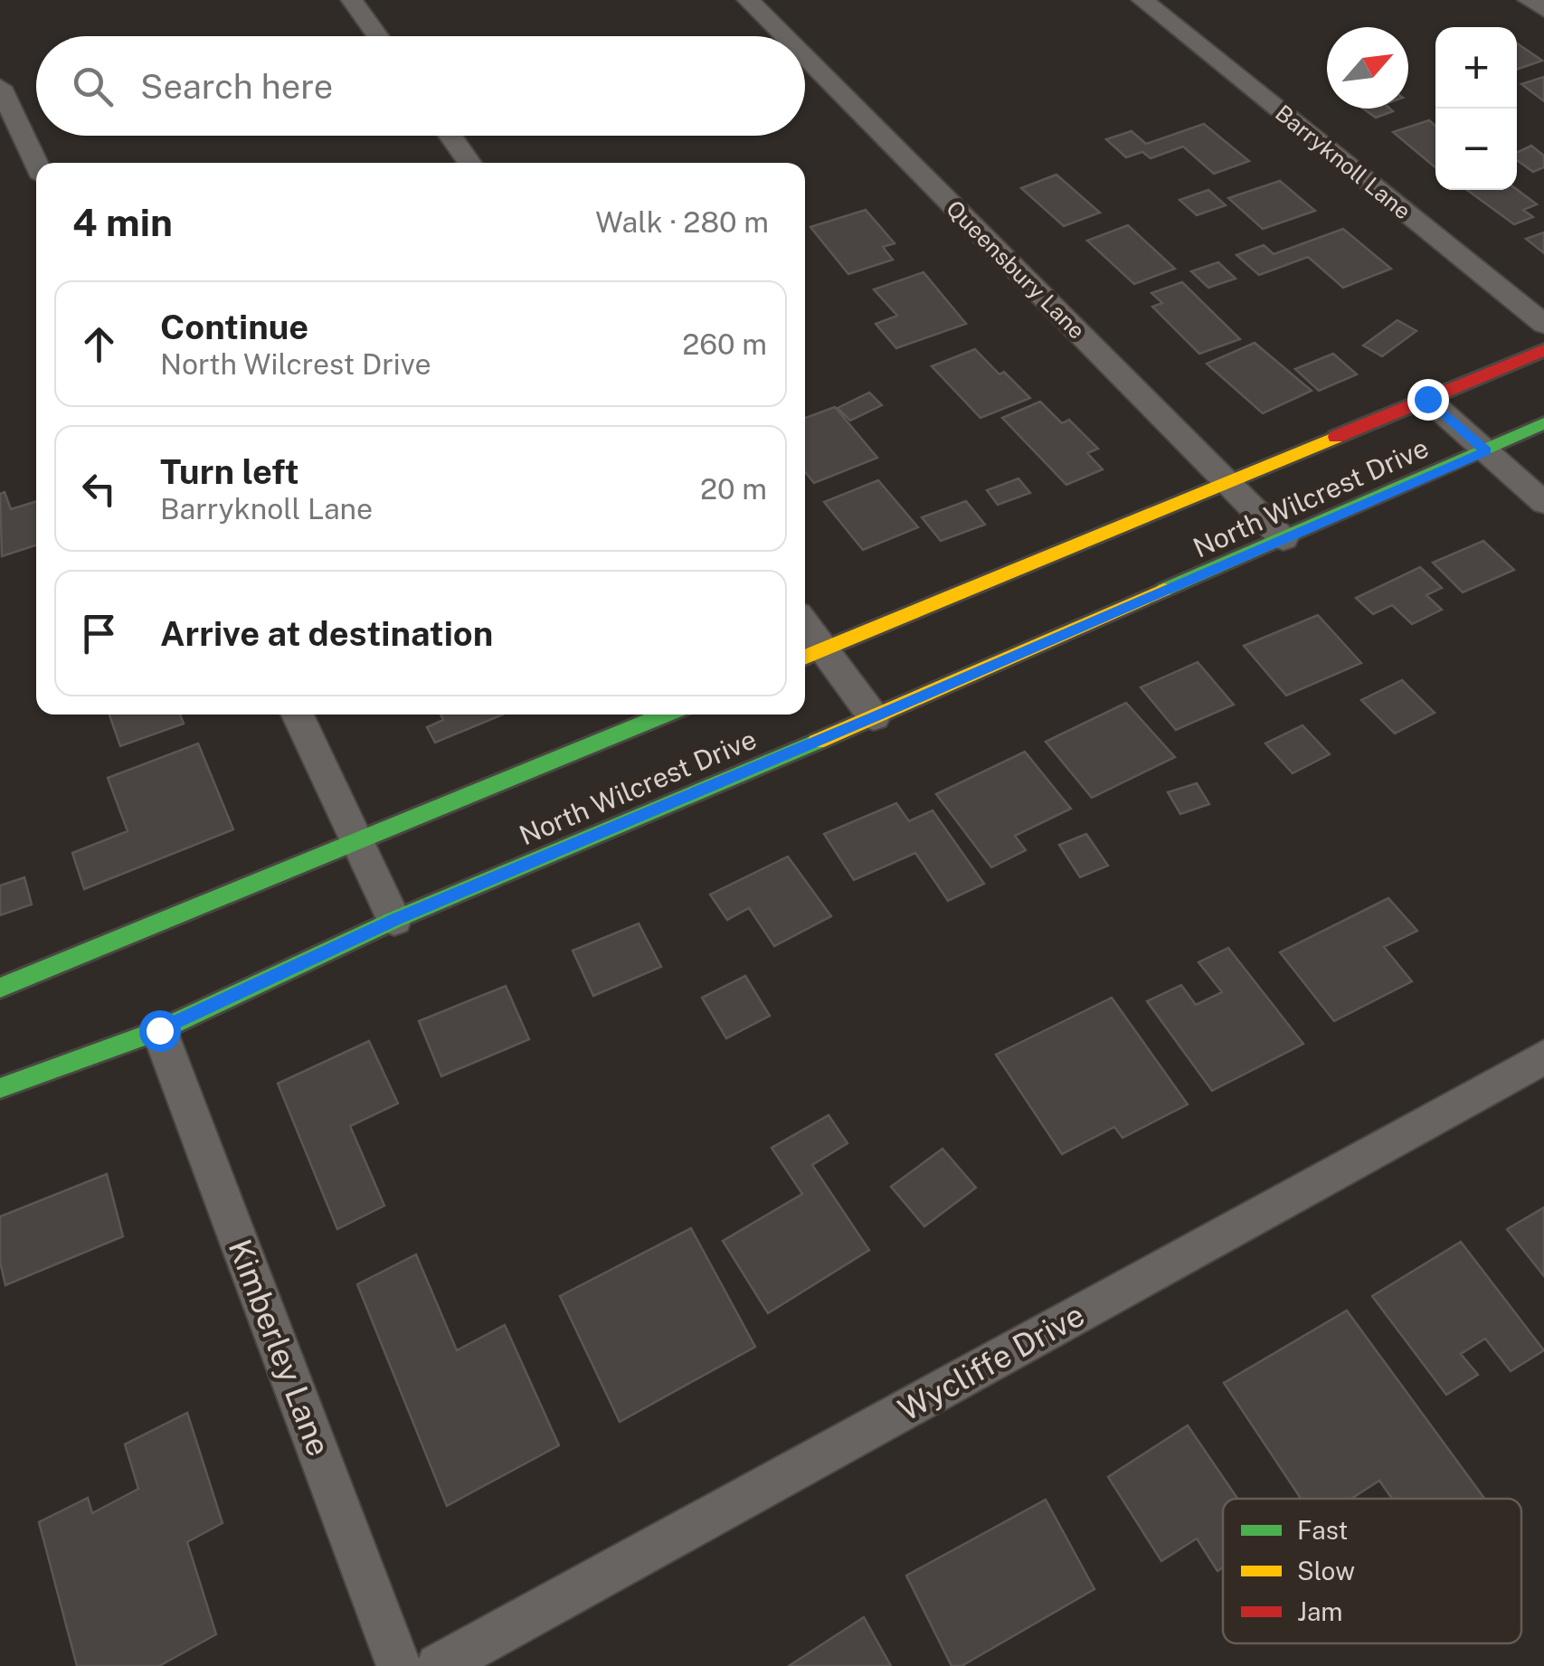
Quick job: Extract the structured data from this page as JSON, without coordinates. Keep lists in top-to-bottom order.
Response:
{
  "streets": {
    "main road": ["North Wilcrest Drive"],
    "street": [
      "Barryknoll Lane",
      "Queensbury Lane",
      "Kimberley Lane",
      "Wycliffe Drive"
    ]
  },
  "crossings": [
    ["Queensbury Lane", "North Wilcrest Drive"],
    ["North Wilcrest Drive", "Kimberley Lane"]
  ],
  "legend": ["Fast", "Slow", "Jam"],
  "north": "top right",
  "page": {
    "map_buttons": ["+", "−"],
    "search": "Search here",
    "heading": ["4 min", "Walk · 280 m"],
    "list": [
      ["Continue", "North Wilcrest Drive", "260 m"],
      ["Turn left", "Barryknoll Lane", "20 m"],
      "Arrive at destination"
    ]
  }
}
